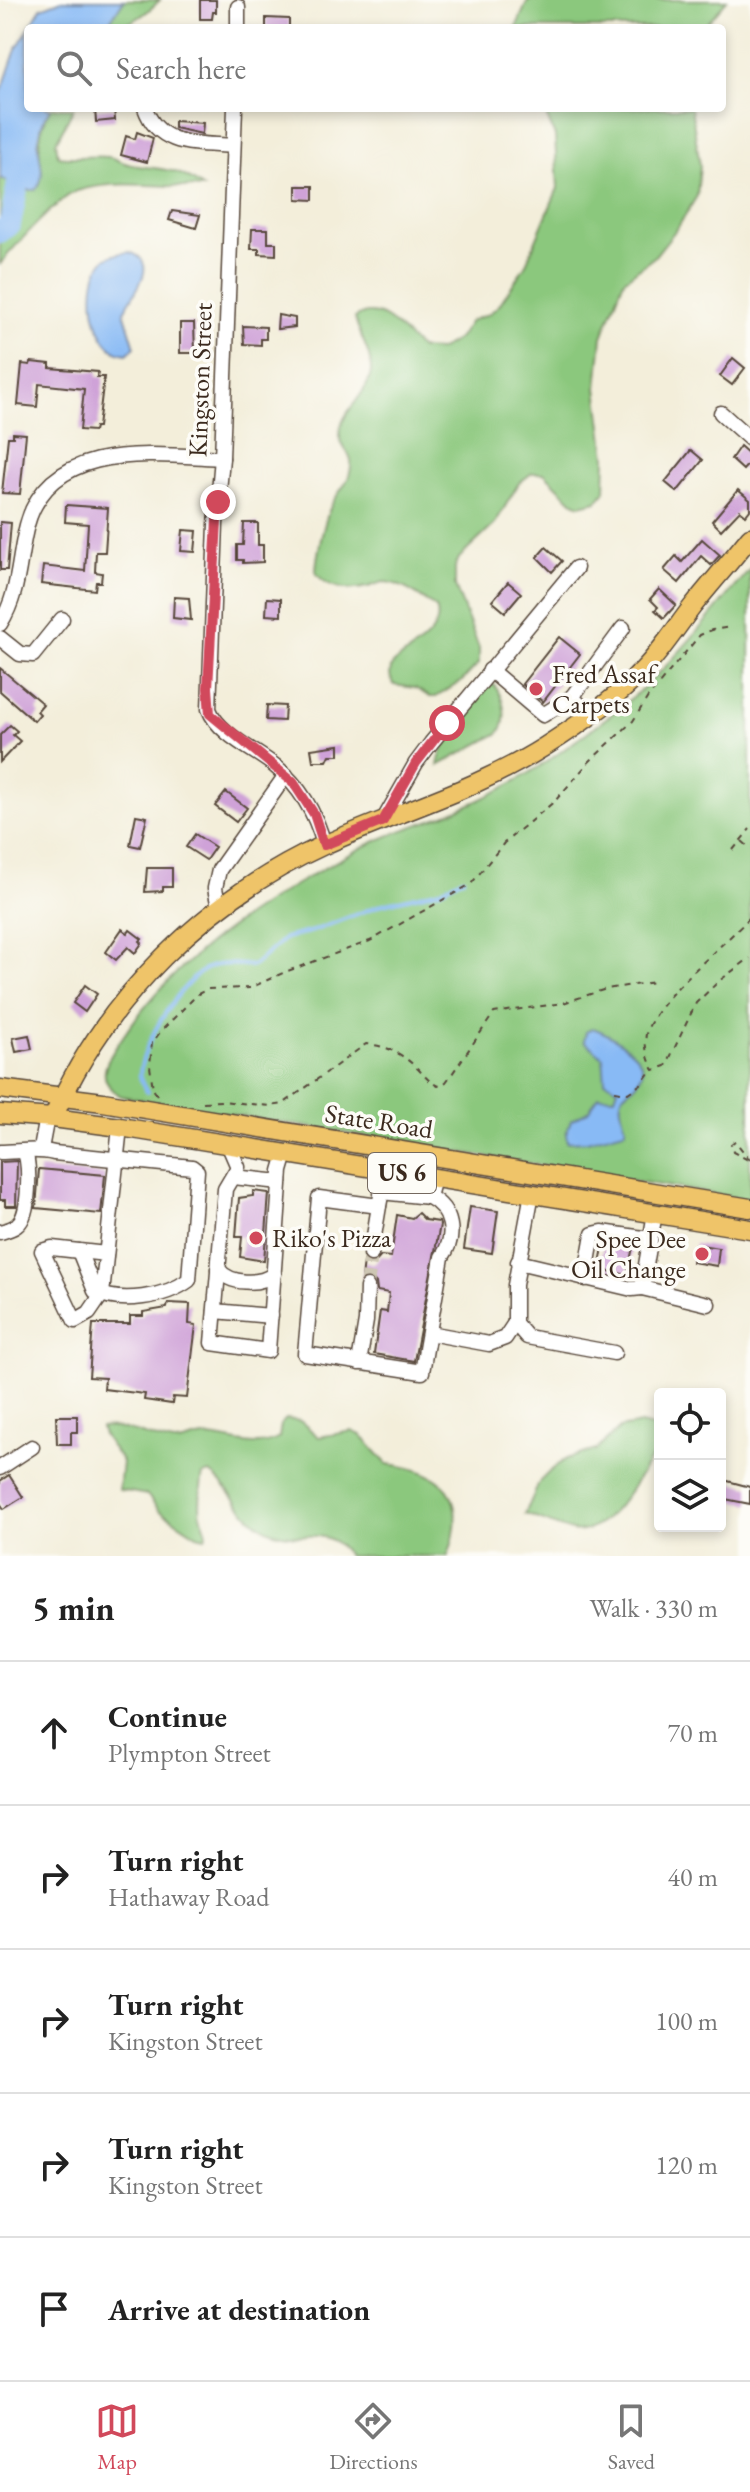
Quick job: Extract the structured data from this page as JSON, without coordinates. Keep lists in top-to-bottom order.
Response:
{
  "streets": {
    "main road": ["State Road", "US 6"],
    "street": ["Kingston Street"]
  },
  "places": ["Fred Assaf Carpets", "Riko's Pizza", "Spee Dee Oil Change"],
  "page": {
    "search": "Search here",
    "heading": ["5 min", "Walk · 330 m"],
    "list": [
      ["Continue", "Plympton Street", "70 m"],
      ["Turn right", "Hathaway Road", "40 m"],
      ["Turn right", "Kingston Street", "100 m"],
      ["Turn right", "Kingston Street", "120 m"],
      "Arrive at destination"
    ],
    "nav": ["Map", "Directions", "Saved"]
  }
}
